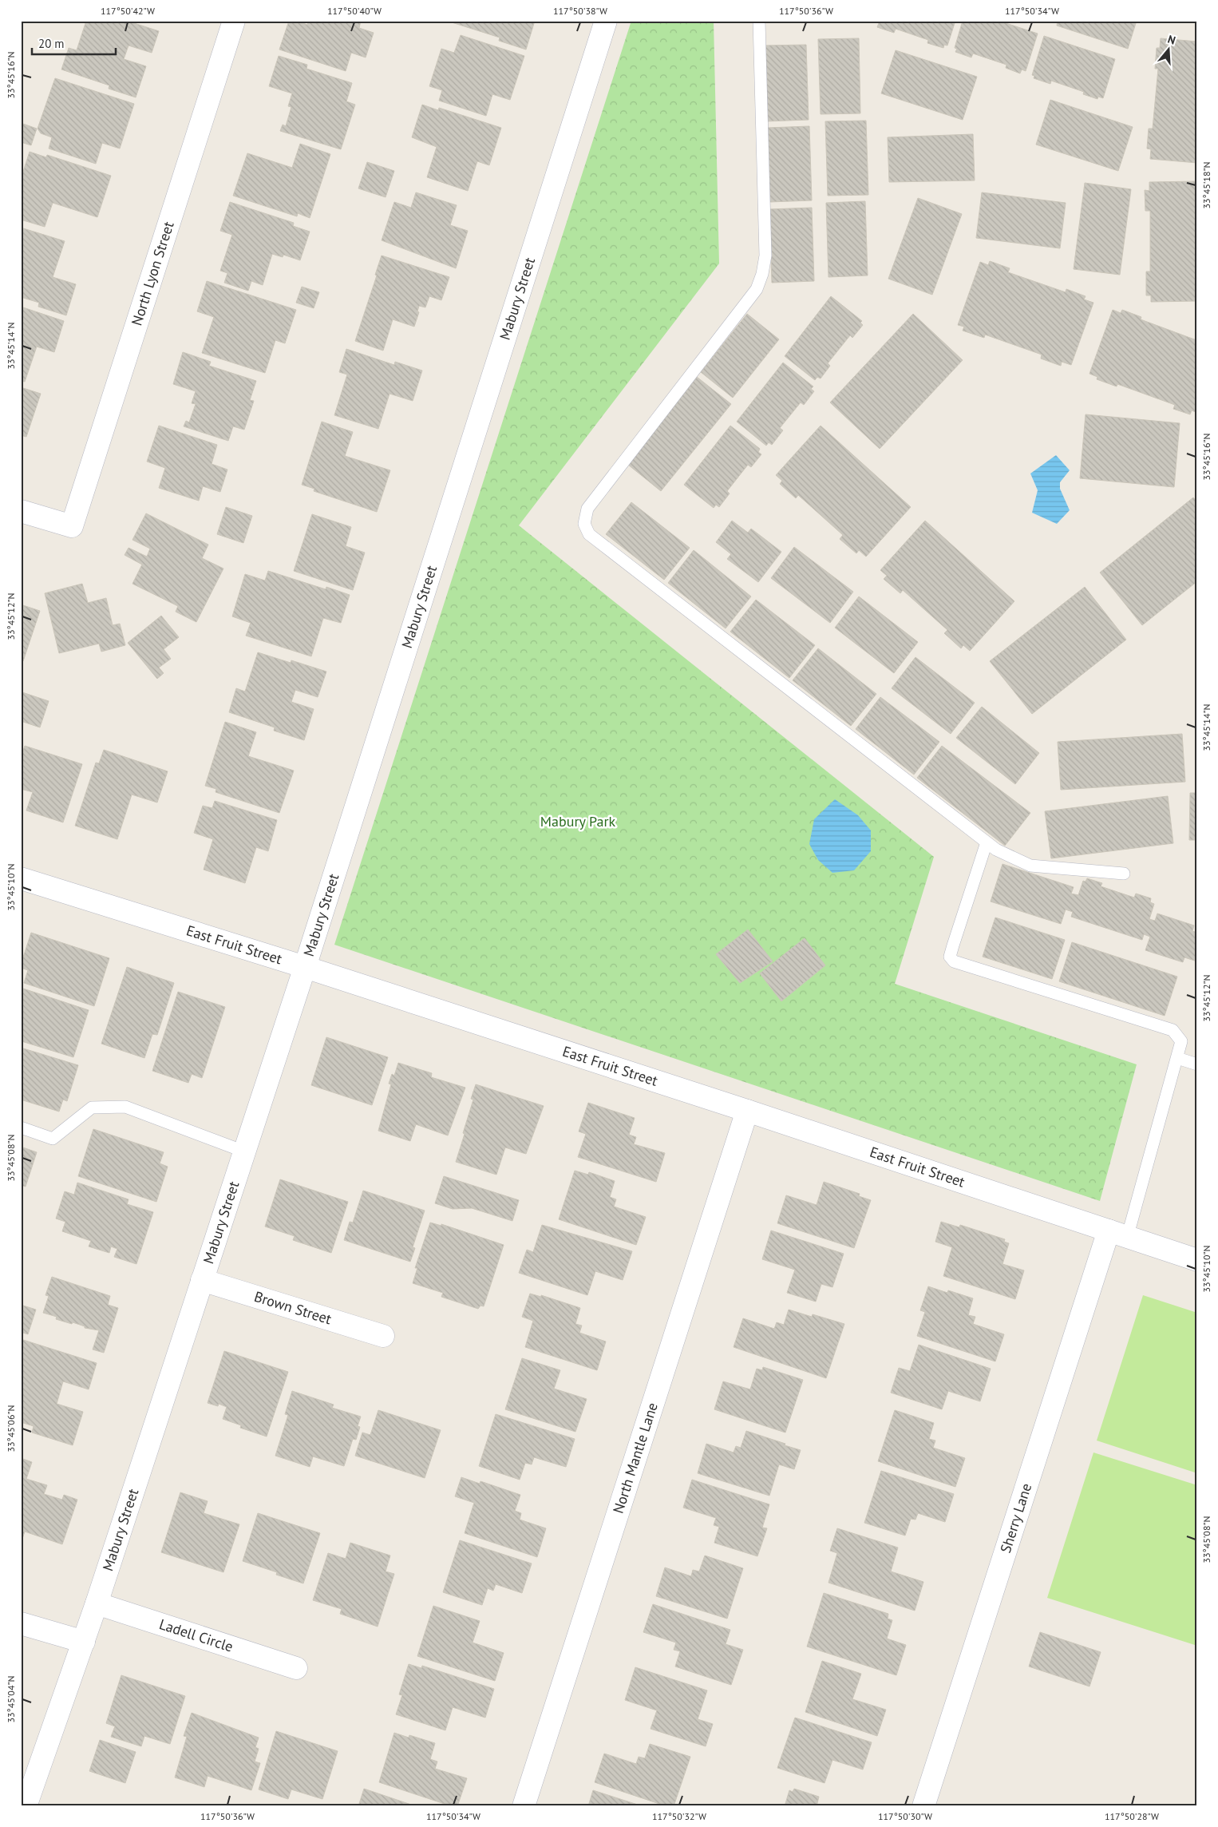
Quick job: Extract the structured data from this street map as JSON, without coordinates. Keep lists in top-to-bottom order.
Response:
{
  "streets": {
    "street": [
      "North Lyon Street",
      "Mabury Street",
      "East Fruit Street",
      "Brown Street",
      "North Mantle Lane",
      "Sherry Lane",
      "Ladell Circle"
    ]
  },
  "crossings": [
    ["Mabury Street", "East Fruit Street"],
    ["Mabury Street", "Brown Street"],
    ["Mabury Street", "Ladell Circle"],
    ["East Fruit Street", "North Mantle Lane"],
    ["East Fruit Street", "Sherry Lane"]
  ],
  "parks": ["Mabury Park"],
  "scale_bar": "20 m",
  "north": "top",
  "coordinates": [
    "117°50'42\"W",
    "117°50'40\"W",
    "117°50'38\"W",
    "117°50'36\"W",
    "117°50'34\"W",
    "33°45'16\"N",
    "33°45'18\"N",
    "33°45'14\"N",
    "33°45'12\"N",
    "33°45'10\"N",
    "33°45'08\"N",
    "33°45'06\"N",
    "33°45'04\"N",
    "117°50'32\"W",
    "117°50'30\"W",
    "117°50'28\"W"
  ]
}
